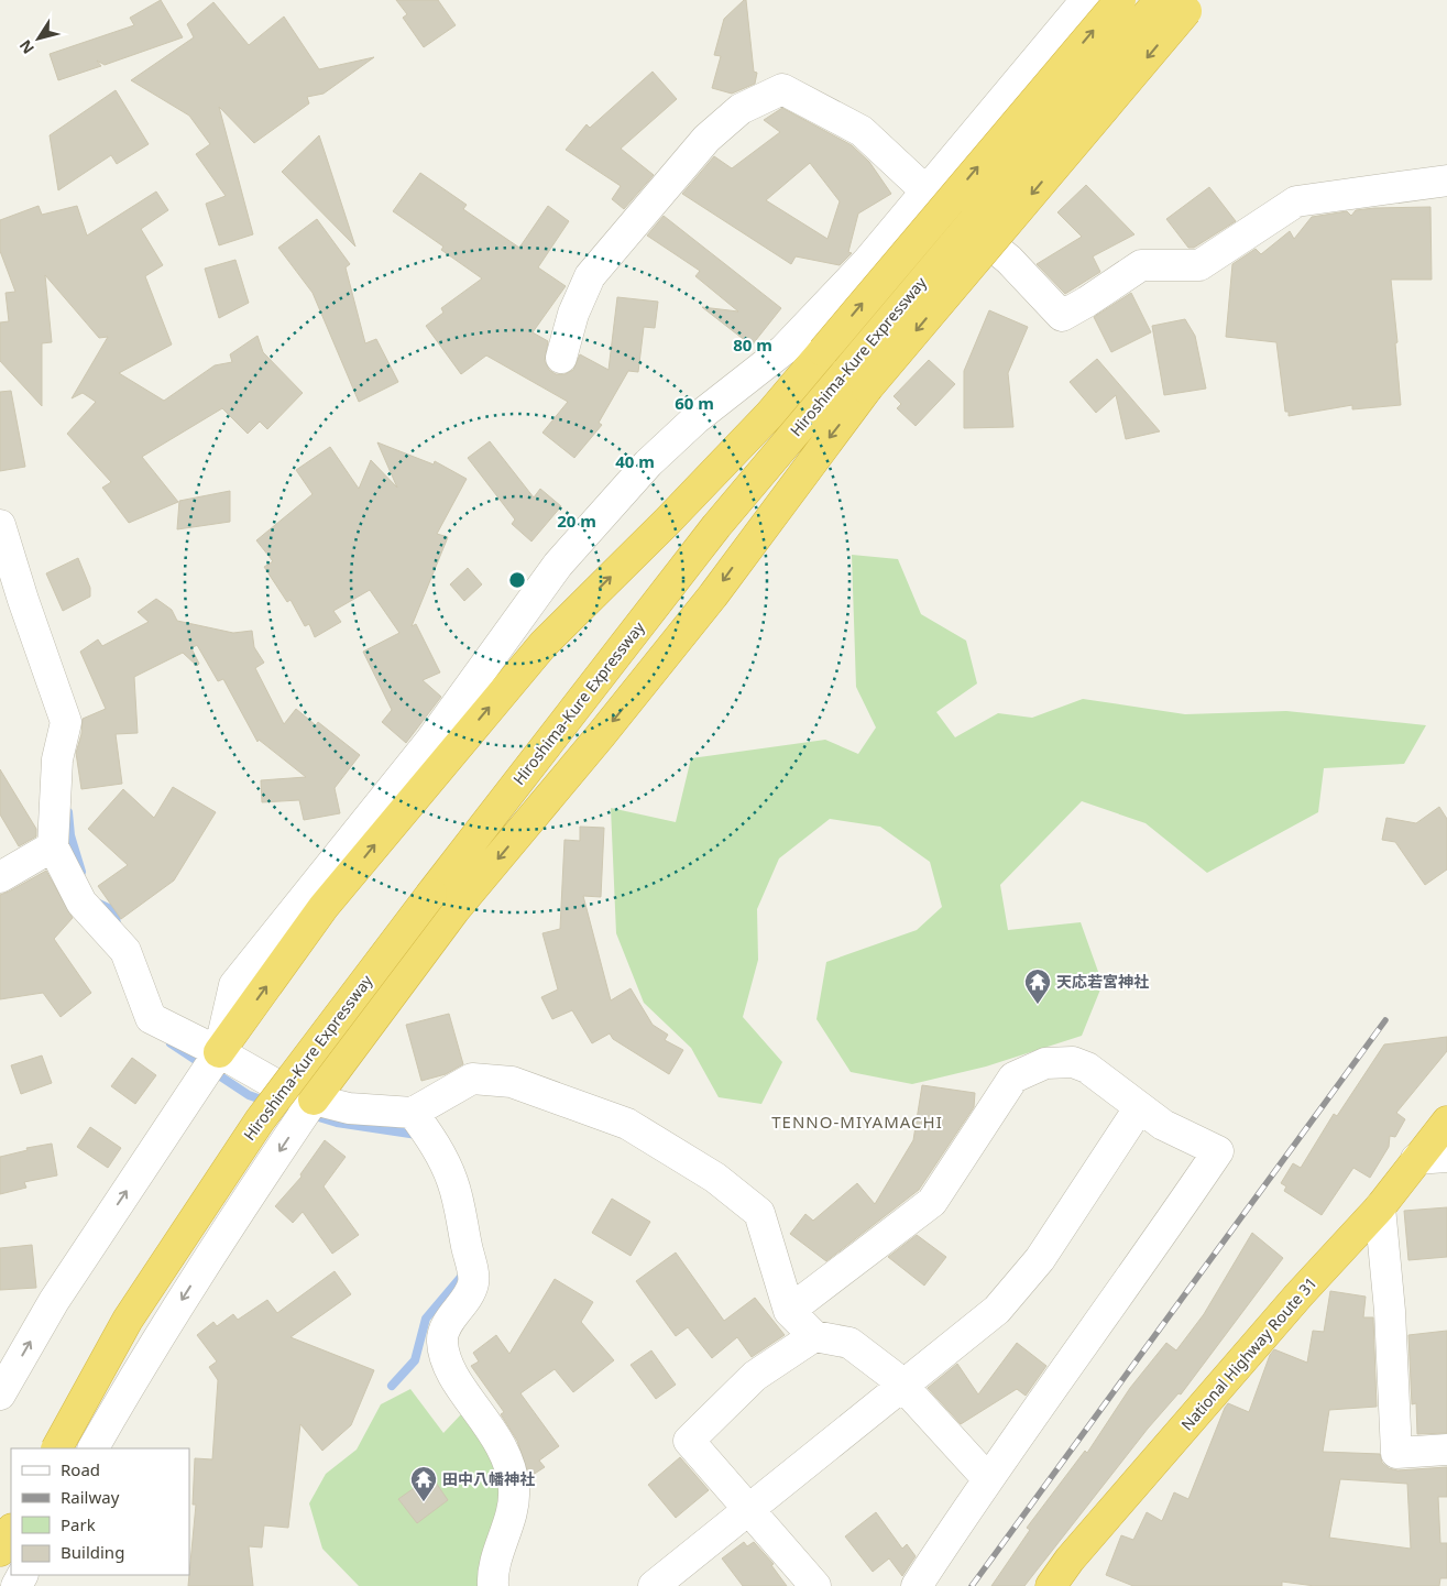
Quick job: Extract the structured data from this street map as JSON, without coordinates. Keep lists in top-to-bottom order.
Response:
{
  "streets": {
    "highway": ["Hiroshima-Kure Expressway", "National Highway Route 31"]
  },
  "districts": ["TENNO-MIYAMACHI"],
  "places": {
    "temple": ["天応若宮神社", "田中八幡神社"]
  },
  "legend": [
    "Road",
    "Railway",
    "Park",
    "Building"
  ],
  "north": "bottom left",
  "rings": [
    "80 m",
    "60 m",
    "40 m",
    "20 m"
  ]
}
